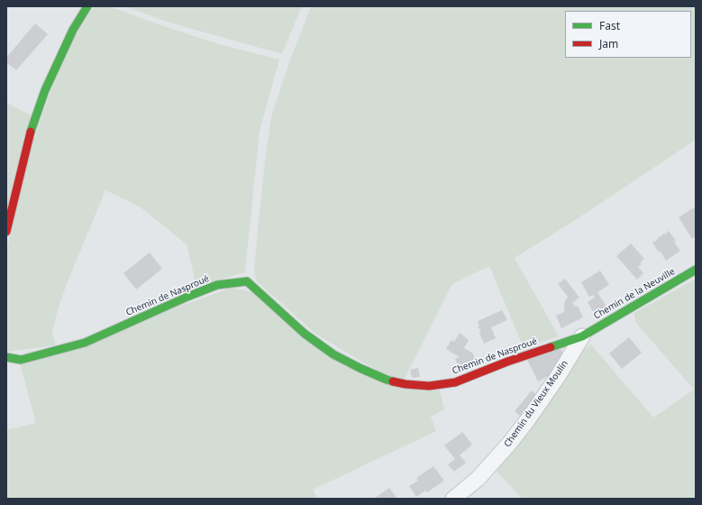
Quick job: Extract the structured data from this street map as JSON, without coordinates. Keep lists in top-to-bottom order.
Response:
{
  "streets": {
    "street": ["Chemin de la Neuville", "Chemin de Nasproué", "Chemin du Vieux Moulin"]
  },
  "crossings": [
    ["Chemin de la Neuville", "Chemin de Nasproué"],
    ["Chemin de la Neuville", "Chemin du Vieux Moulin"],
    ["Chemin de Nasproué", "Chemin du Vieux Moulin"]
  ],
  "legend": ["Fast", "Jam"]
}
